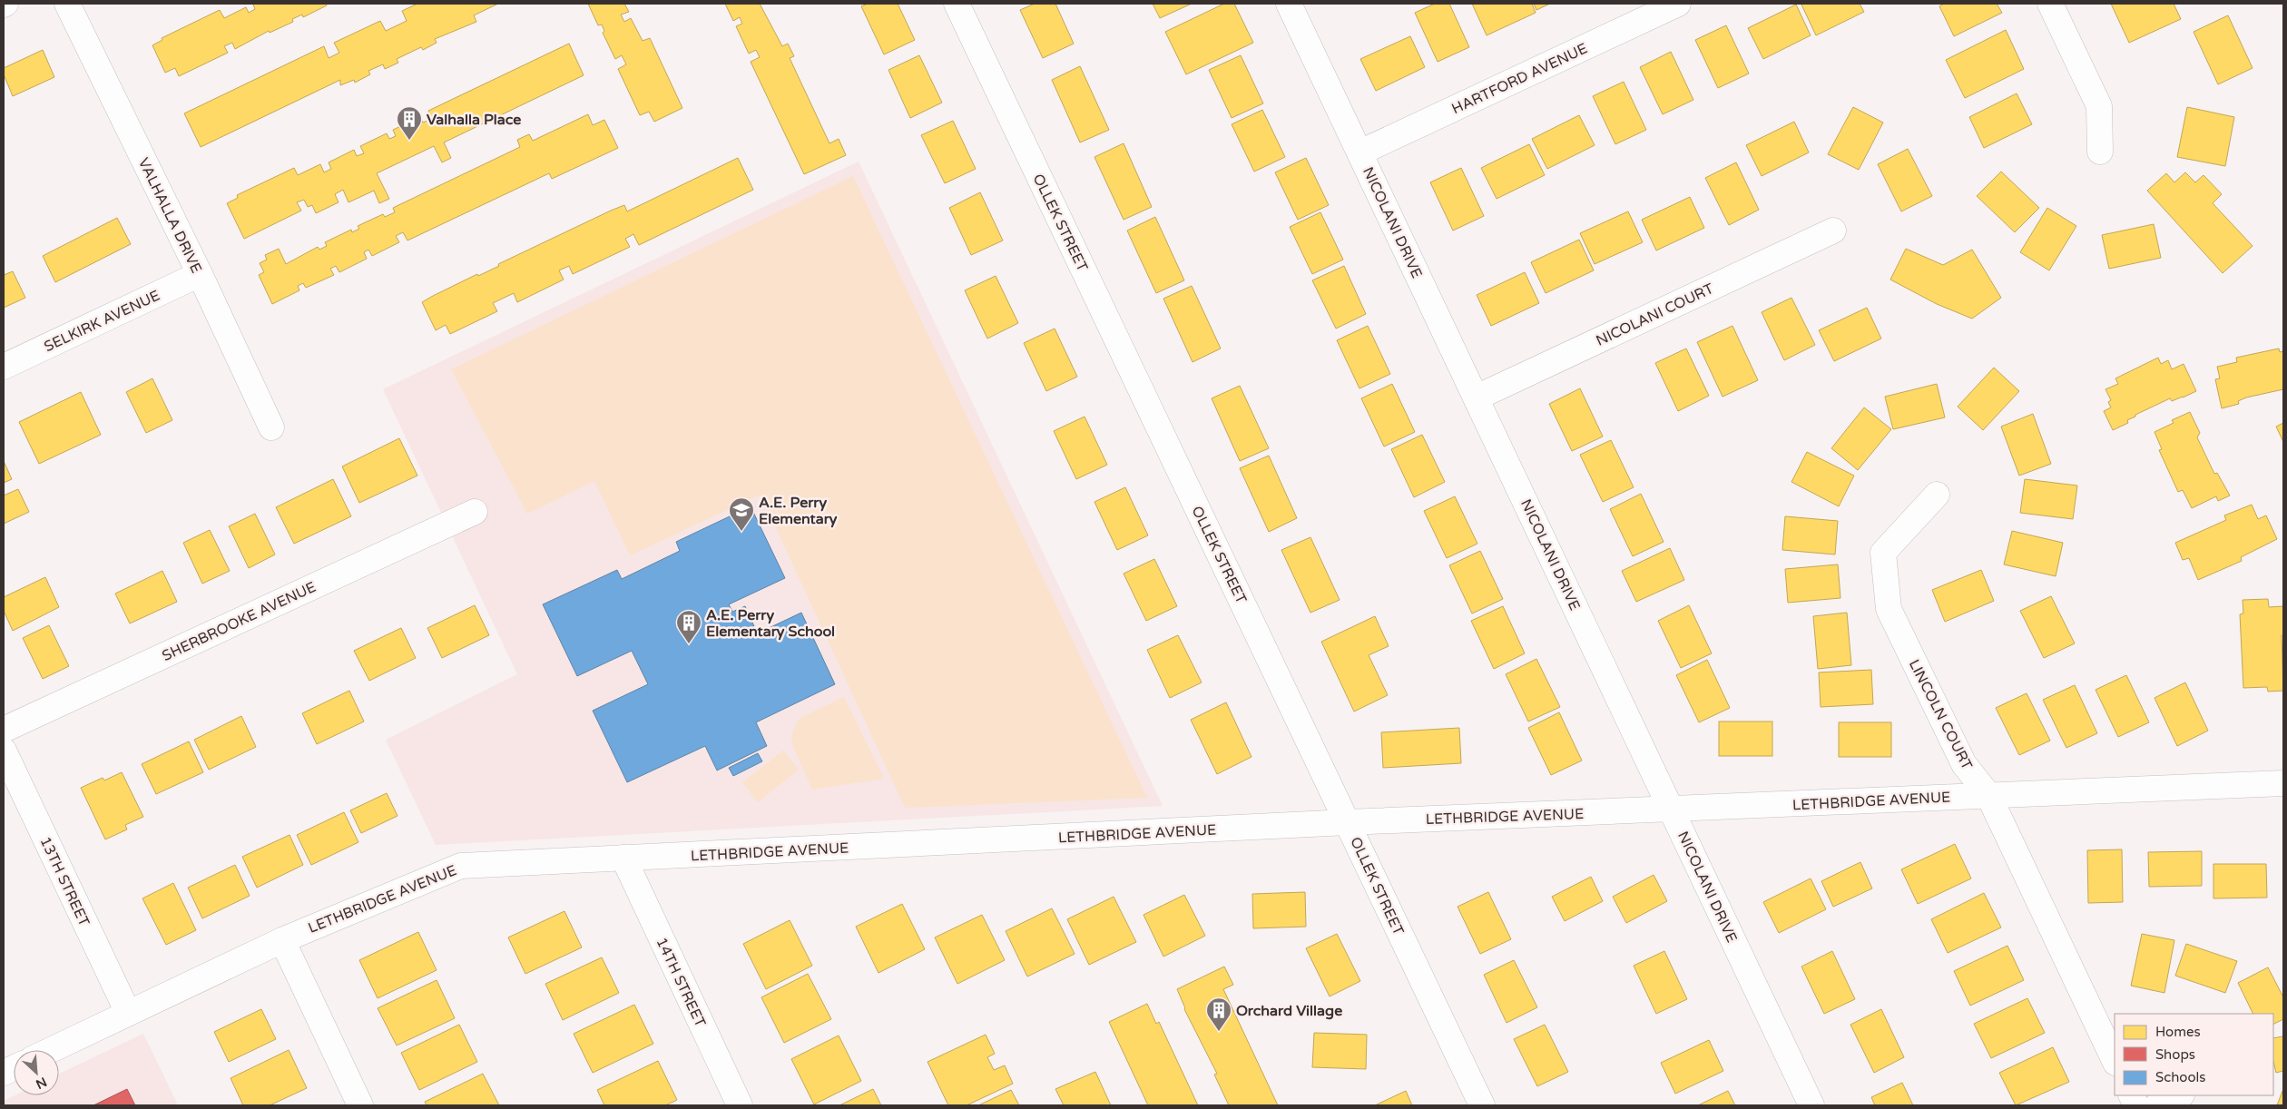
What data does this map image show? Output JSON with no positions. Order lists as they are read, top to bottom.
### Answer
{
  "streets": {
    "street": [
      "HARTFORD AVENUE",
      "VALHALLA DRIVE",
      "OLLEK STREET",
      "NICOLANI DRIVE",
      "NICOLANI COURT",
      "SELKIRK AVENUE",
      "SHERBROOKE AVENUE",
      "LINCOLN COURT",
      "LETHBRIDGE AVENUE",
      "13TH STREET",
      "14TH STREET"
    ]
  },
  "crossings": [
    ["HARTFORD AVENUE", "NICOLANI DRIVE"],
    ["VALHALLA DRIVE", "SELKIRK AVENUE"],
    ["OLLEK STREET", "LETHBRIDGE AVENUE"],
    ["NICOLANI DRIVE", "NICOLANI COURT"],
    ["NICOLANI DRIVE", "LETHBRIDGE AVENUE"],
    ["LINCOLN COURT", "LETHBRIDGE AVENUE"],
    ["LETHBRIDGE AVENUE", "13TH STREET"],
    ["LETHBRIDGE AVENUE", "14TH STREET"]
  ],
  "places": {
    "building": ["Valhalla Place", "A.E. Perry Elementary School", "Orchard Village"],
    "school or university": ["A.E. Perry Elementary"]
  },
  "legend": ["Homes", "Shops", "Schools"],
  "north": "bottom right"
}
